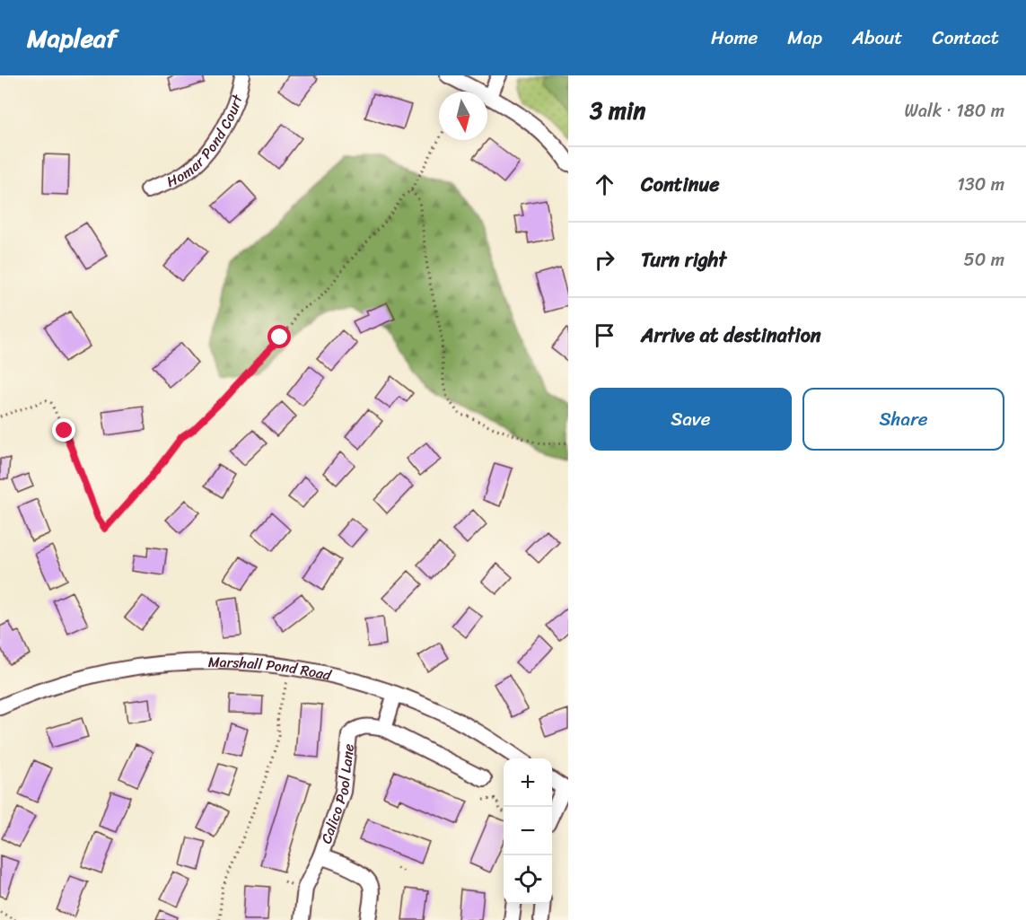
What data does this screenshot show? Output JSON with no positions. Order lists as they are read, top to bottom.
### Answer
{
  "streets": {
    "street": ["Homar Pond Court", "Marshall Pond Road", "Calico Pool Lane"]
  },
  "north": "bottom",
  "page": {
    "header": "Mapleaf",
    "nav": [
      "Home",
      "Map",
      "About",
      "Contact"
    ],
    "heading": ["3 min", "Walk · 180 m"],
    "list": [
      ["Continue", "130 m"],
      ["Turn right", "50 m"],
      "Arrive at destination"
    ],
    "buttons": ["Save", "Share"],
    "map_buttons": ["+", "−"]
  }
}
